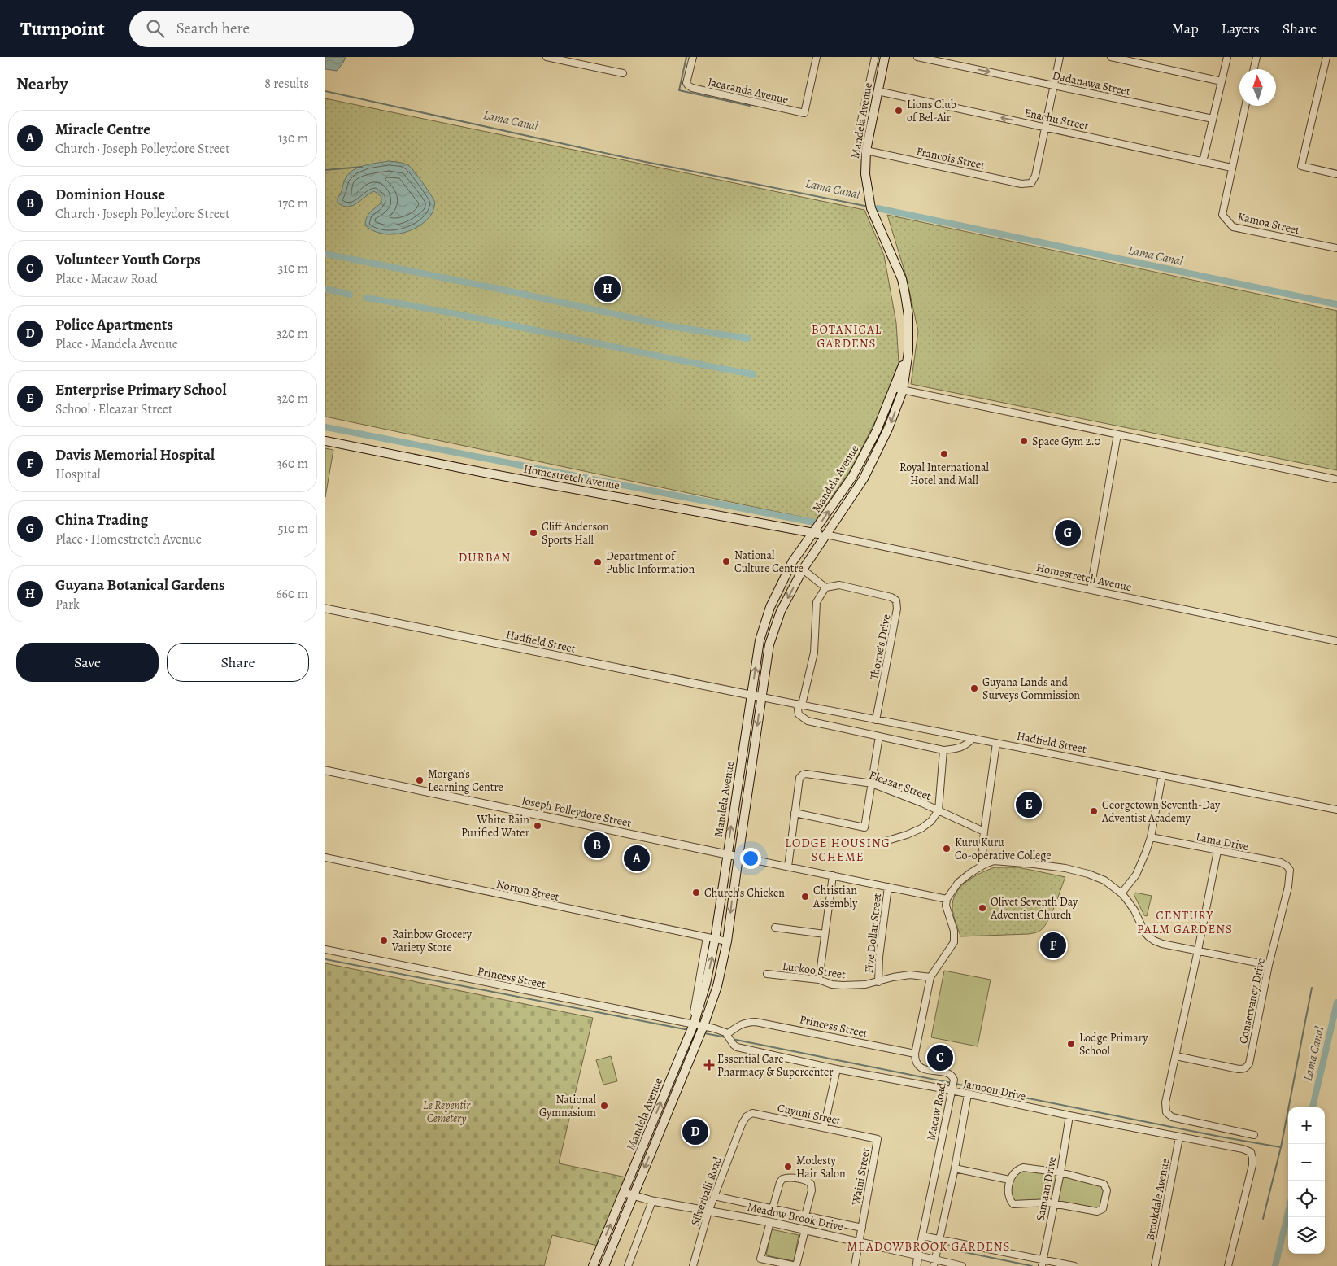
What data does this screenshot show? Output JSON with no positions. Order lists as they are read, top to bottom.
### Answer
{
  "streets": {
    "main road": ["Mandela Avenue", "Homestretch Avenue"],
    "street": [
      "Dadanawa Street",
      "Jacaranda Avenue",
      "Enachu Street",
      "Francois Street",
      "Kamoa Street",
      "Hadfield Street",
      "Thorne's Drive",
      "Eleazar Street",
      "Joseph Polleydore Street",
      "Lama Drive",
      "Norton Street",
      "Five Dollar Street",
      "Luckoo Street",
      "Princess Street",
      "Conservancy Drive",
      "Jamoon Drive",
      "Macaw Road",
      "Cuyuni Street",
      "Waini Street",
      "Samaan Drive",
      "Silverballi Road",
      "Brookdale Avenue",
      "Meadow Brook Drive"
    ]
  },
  "crossings": [
    ["Enachu Street", "Mandela Avenue"],
    ["Enachu Street", "Francois Street"],
    ["Enachu Street", "Kamoa Street"],
    ["Mandela Avenue", "Francois Street"],
    ["Mandela Avenue", "Homestretch Avenue"],
    ["Mandela Avenue", "Hadfield Street"],
    ["Mandela Avenue", "Joseph Polleydore Street"],
    ["Mandela Avenue", "Norton Street"],
    ["Mandela Avenue", "Princess Street"],
    ["Mandela Avenue", "Meadow Brook Drive"],
    ["Hadfield Street", "Thorne's Drive"],
    ["Lama Drive", "Conservancy Drive"],
    ["Five Dollar Street", "Luckoo Street"],
    ["Princess Street", "Jamoon Drive"],
    ["Princess Street", "Macaw Road"],
    ["Jamoon Drive", "Macaw Road"],
    ["Jamoon Drive", "Samaan Drive"],
    ["Jamoon Drive", "Brookdale Avenue"],
    ["Macaw Road", "Meadow Brook Drive"],
    ["Cuyuni Street", "Waini Street"],
    ["Cuyuni Street", "Silverballi Road"],
    ["Waini Street", "Meadow Brook Drive"],
    ["Silverballi Road", "Meadow Brook Drive"]
  ],
  "one_way": ["Dadanawa Street", "Enachu Street"],
  "districts": [
    "BOTANICAL GARDENS",
    "DURBAN",
    "LODGE HOUSING SCHEME",
    "CENTURY PALM GARDENS",
    "MEADOWBROOK GARDENS"
  ],
  "water": ["Lama Canal"],
  "parks": ["Le Repentir Cemetery"],
  "places": {
    "other": [
      "Lions Club of Bel-Air",
      "Space Gym 2.0",
      "Royal International Hotel and Mall",
      "Cliff Anderson Sports Hall",
      "National Culture Centre",
      "Department of Public Information",
      "Guyana Lands and Surveys Commission",
      "Morgan’s Learning Centre",
      "Georgetown Seventh-Day Adventist Academy",
      "White Rain Purified Water",
      "Kuru Kuru Co-operative College",
      "Church's Chicken",
      "Christian Assembly",
      "Olivet Seventh Day Adventist Church",
      "Rainbow Grocery Variety Store",
      "Lodge Primary School",
      "National Gymnasium",
      "Modesty Hair Salon"
    ],
    "health": ["Essential Care Pharmacy & Supercenter"]
  },
  "north": "top",
  "page": {
    "header": "Turnpoint",
    "search": "Search here",
    "nav": ["Map", "Layers", "Share"],
    "heading": ["Nearby", "8 results"],
    "list": [
      {
        "mark": "A",
        "name": "Miracle Centre",
        "note": "Church · Joseph Polleydore Street",
        "value": "130 m"
      },
      {
        "mark": "B",
        "name": "Dominion House",
        "note": "Church · Joseph Polleydore Street",
        "value": "170 m"
      },
      {
        "mark": "C",
        "name": "Volunteer Youth Corps",
        "note": "Place · Macaw Road",
        "value": "310 m"
      },
      {
        "mark": "D",
        "name": "Police Apartments",
        "note": "Place · Mandela Avenue",
        "value": "320 m"
      },
      {
        "mark": "E",
        "name": "Enterprise Primary School",
        "note": "School · Eleazar Street",
        "value": "320 m"
      },
      {
        "mark": "F",
        "name": "Davis Memorial Hospital",
        "note": "Hospital",
        "value": "360 m"
      },
      {
        "mark": "G",
        "name": "China Trading",
        "note": "Place · Homestretch Avenue",
        "value": "510 m"
      },
      {
        "mark": "H",
        "name": "Guyana Botanical Gardens",
        "note": "Park",
        "value": "660 m"
      }
    ],
    "pins": [
      "H",
      "G",
      "E",
      "B",
      "A",
      "F",
      "C",
      "D"
    ],
    "buttons": ["Save", "Share"],
    "map_buttons": ["+", "−"]
  }
}
